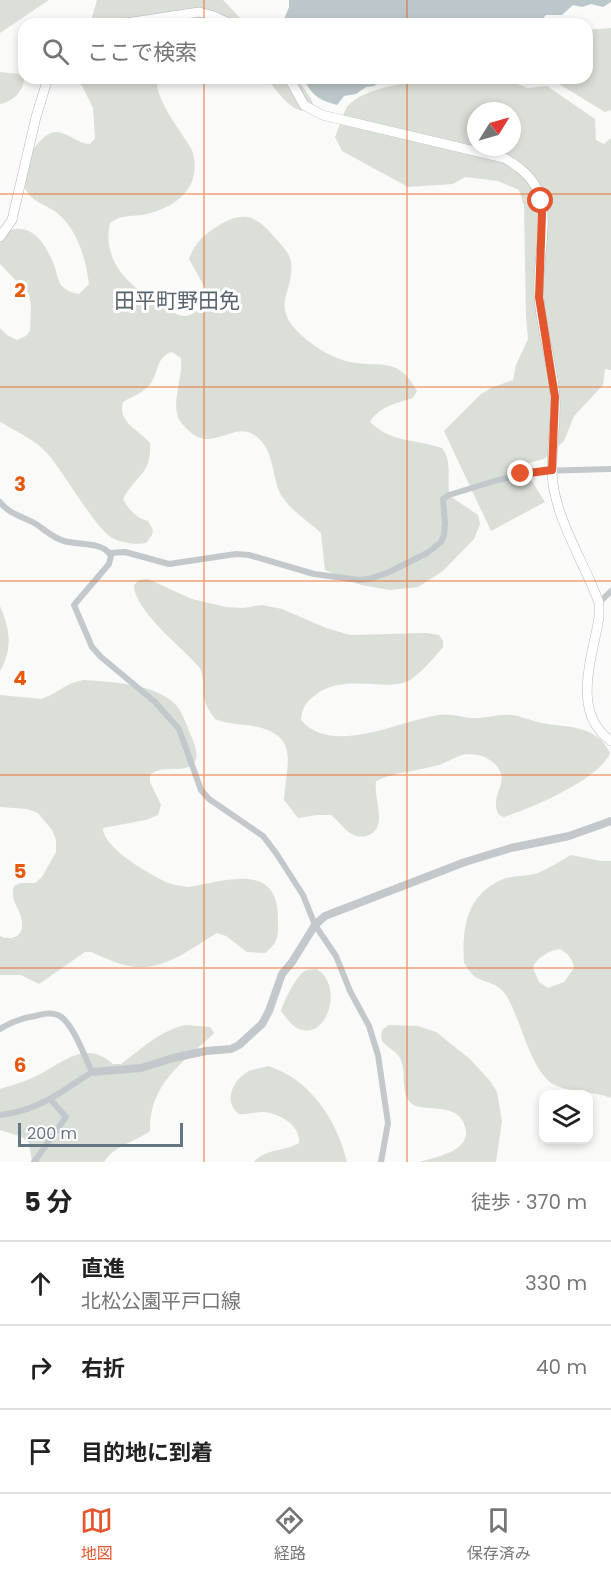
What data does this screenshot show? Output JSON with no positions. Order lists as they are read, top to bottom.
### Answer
{
  "districts": ["田平町野田免"],
  "scale_bar": "200 m",
  "north": "top right",
  "page": {
    "search": "ここで検索",
    "scale": "200 m",
    "heading": ["5 分", "徒歩 · 370 m"],
    "list": [
      ["直進", "北松公園平戸口線", "330 m"],
      ["右折", "40 m"],
      "目的地に到着"
    ],
    "nav": ["地図", "経路", "保存済み"]
  },
  "grid": {
    "rows": [
      "2",
      "3",
      "4",
      "5",
      "6"
    ]
  }
}
